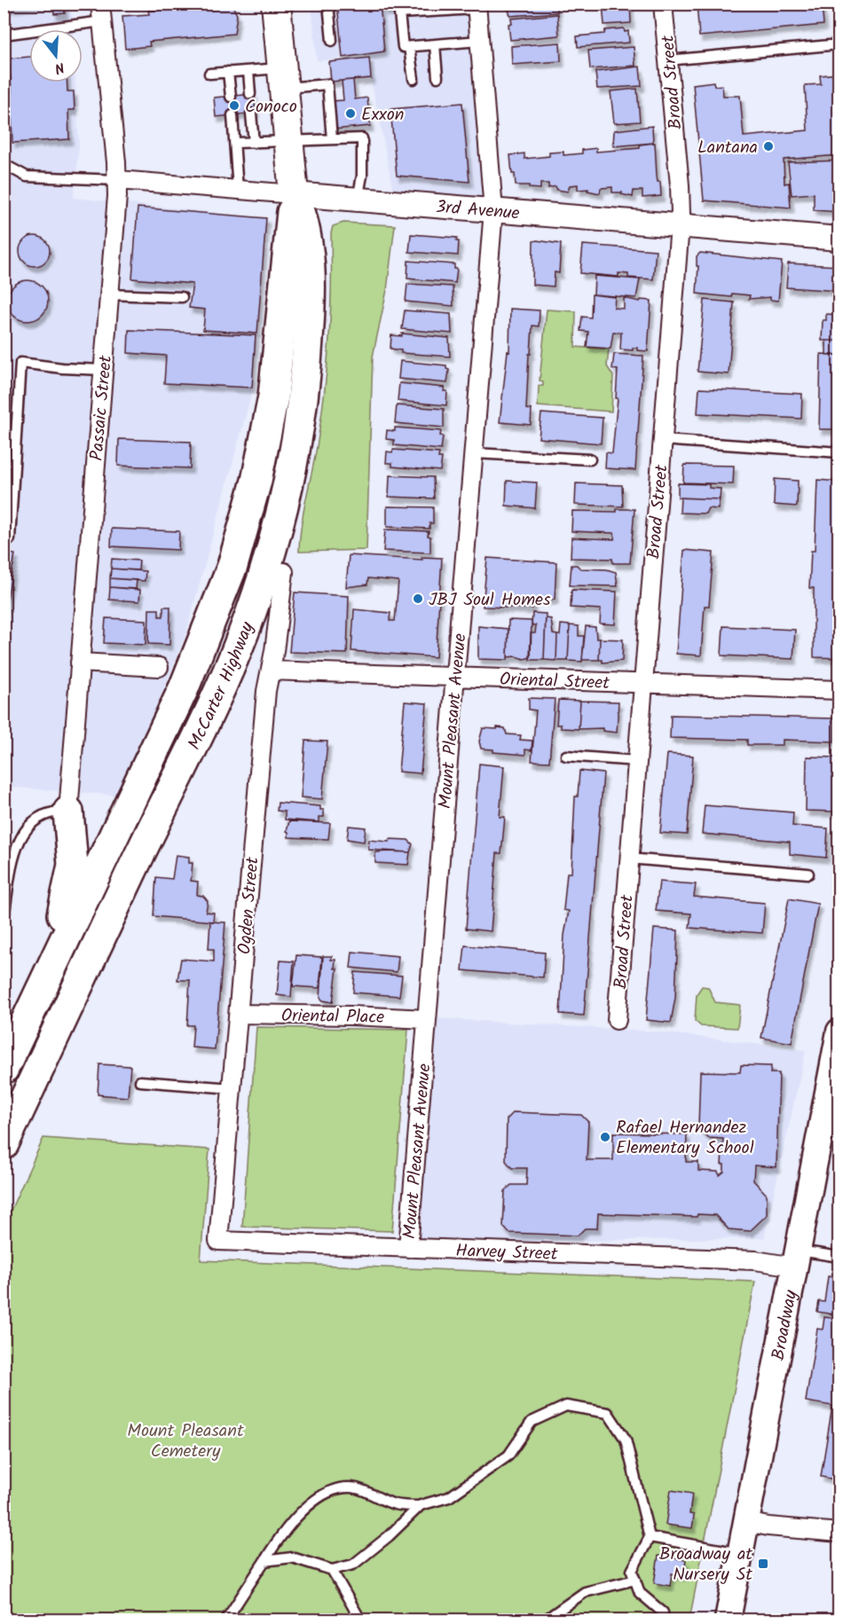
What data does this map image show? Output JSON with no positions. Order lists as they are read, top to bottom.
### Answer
{
  "streets": {
    "highway": ["McCarter Highway"],
    "main road": ["Broadway"],
    "street": [
      "Broad Street",
      "3rd Avenue",
      "Passaic Street",
      "Oriental Street",
      "Mount Pleasant Avenue",
      "Ogden Street",
      "Oriental Place",
      "Harvey Street"
    ]
  },
  "crossings": [
    ["Broad Street", "3rd Avenue"],
    ["Broad Street", "Oriental Street"],
    ["3rd Avenue", "Passaic Street"],
    ["3rd Avenue", "McCarter Highway"],
    ["3rd Avenue", "Mount Pleasant Avenue"],
    ["Oriental Street", "Mount Pleasant Avenue"],
    ["Oriental Street", "Ogden Street"],
    ["Mount Pleasant Avenue", "Oriental Place"],
    ["Mount Pleasant Avenue", "Harvey Street"],
    ["Ogden Street", "Oriental Place"],
    ["Ogden Street", "Harvey Street"],
    ["Harvey Street", "Broadway"]
  ],
  "parks": ["Mount Pleasant Cemetery"],
  "places": {
    "other": [
      "Conoco",
      "Exxon",
      "Lantana",
      "JBJ Soul Homes",
      "Rafael Hernandez Elementary School"
    ],
    "transit": ["Broadway at Nursery St"]
  },
  "north": "bottom"
}
